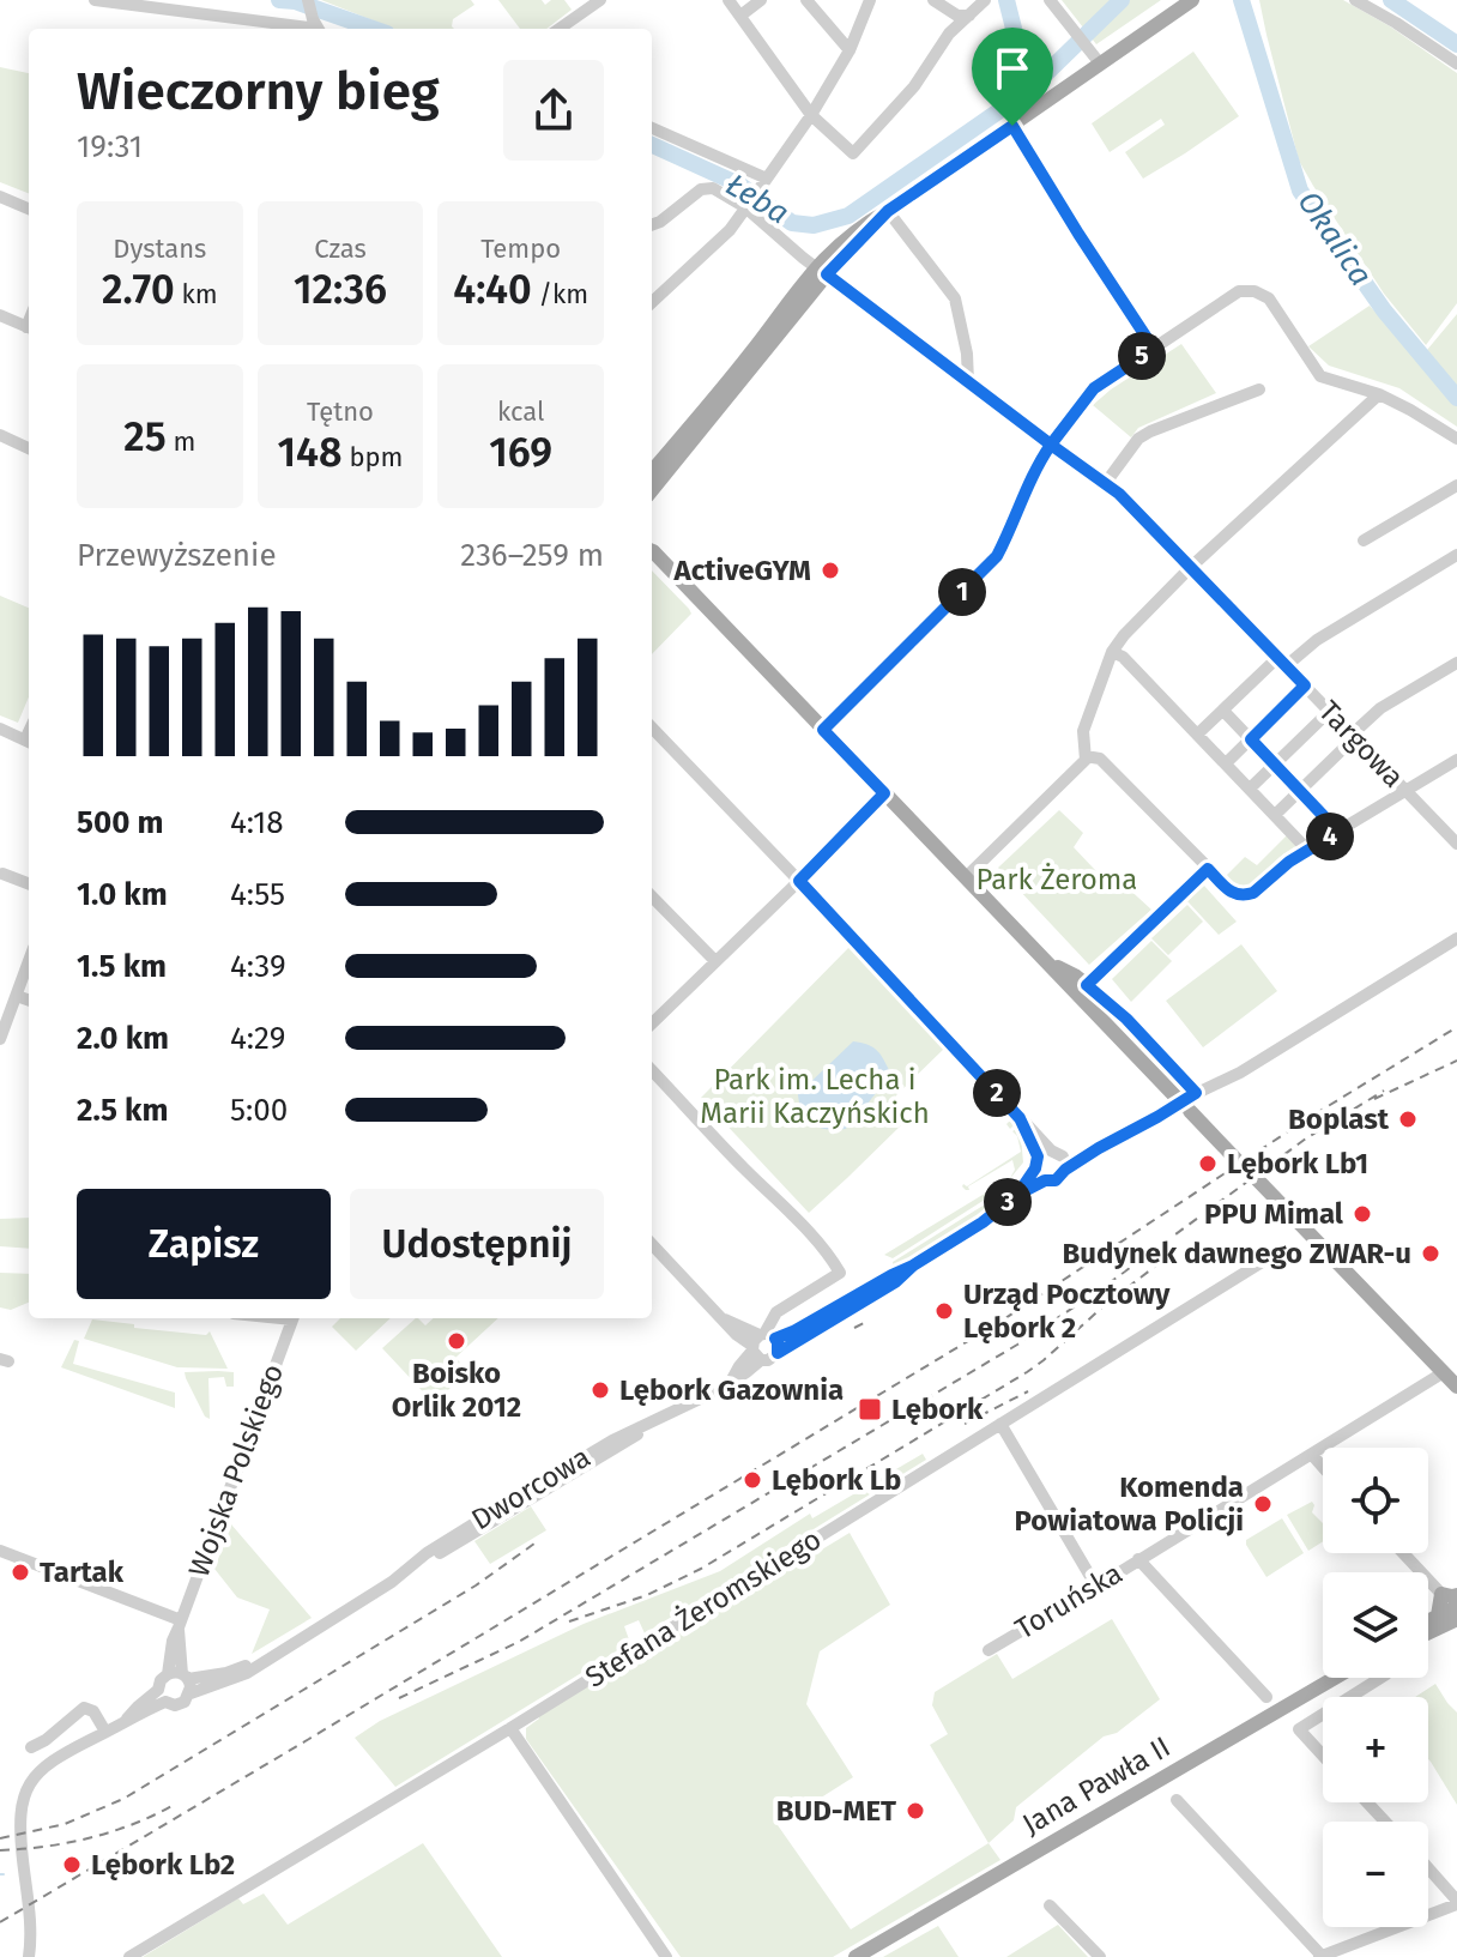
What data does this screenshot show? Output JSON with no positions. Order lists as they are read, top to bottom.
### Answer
{
  "streets": {
    "main road": ["Jana Pawła II"],
    "street": [
      "Targowa",
      "Wojska Polskiego",
      "Dworcowa",
      "Toruńska",
      "Stefana Żeromskiego"
    ]
  },
  "crossings": [
    ["Wojska Polskiego", "Dworcowa"]
  ],
  "water": ["Łeba", "Okalica"],
  "parks": ["Park Żeroma", "Park im. Lecha i Marii Kaczyńskich"],
  "places": {
    "other": [
      "ActiveGYM",
      "Boplast",
      "Lębork Lb1",
      "PPU Mimal",
      "Budynek dawnego ZWAR-u",
      "Urząd Pocztowy Lębork 2",
      "Boisko Orlik 2012",
      "Lębork Gazownia",
      "Lębork Lb",
      "Komenda Powiatowa Policji",
      "Tartak",
      "BUD-MET",
      "Lębork Lb2"
    ],
    "transit": ["Lębork"]
  },
  "page": {
    "heading": ["Wieczorny bieg", "19:31"],
    "stats": [
      ["Dystans", "2.70 km"],
      ["Czas", "12:36"],
      ["Tempo", "4:40 /km"],
      ["25 m"],
      ["Tętno", "148 bpm"],
      ["kcal", "169"]
    ],
    "pins": [
      "5",
      "1",
      "4",
      "2",
      "3"
    ],
    "chart": ["Przewyższenie", "236–259 m"],
    "list": [
      {
        "name": "500 m",
        "note": "4:18"
      },
      {
        "name": "1.0 km",
        "note": "4:55"
      },
      {
        "name": "1.5 km",
        "note": "4:39"
      },
      {
        "name": "2.0 km",
        "note": "4:29"
      },
      {
        "name": "2.5 km",
        "note": "5:00"
      }
    ],
    "buttons": ["Zapisz", "Udostępnij"],
    "map_buttons": ["+", "−"]
  }
}
